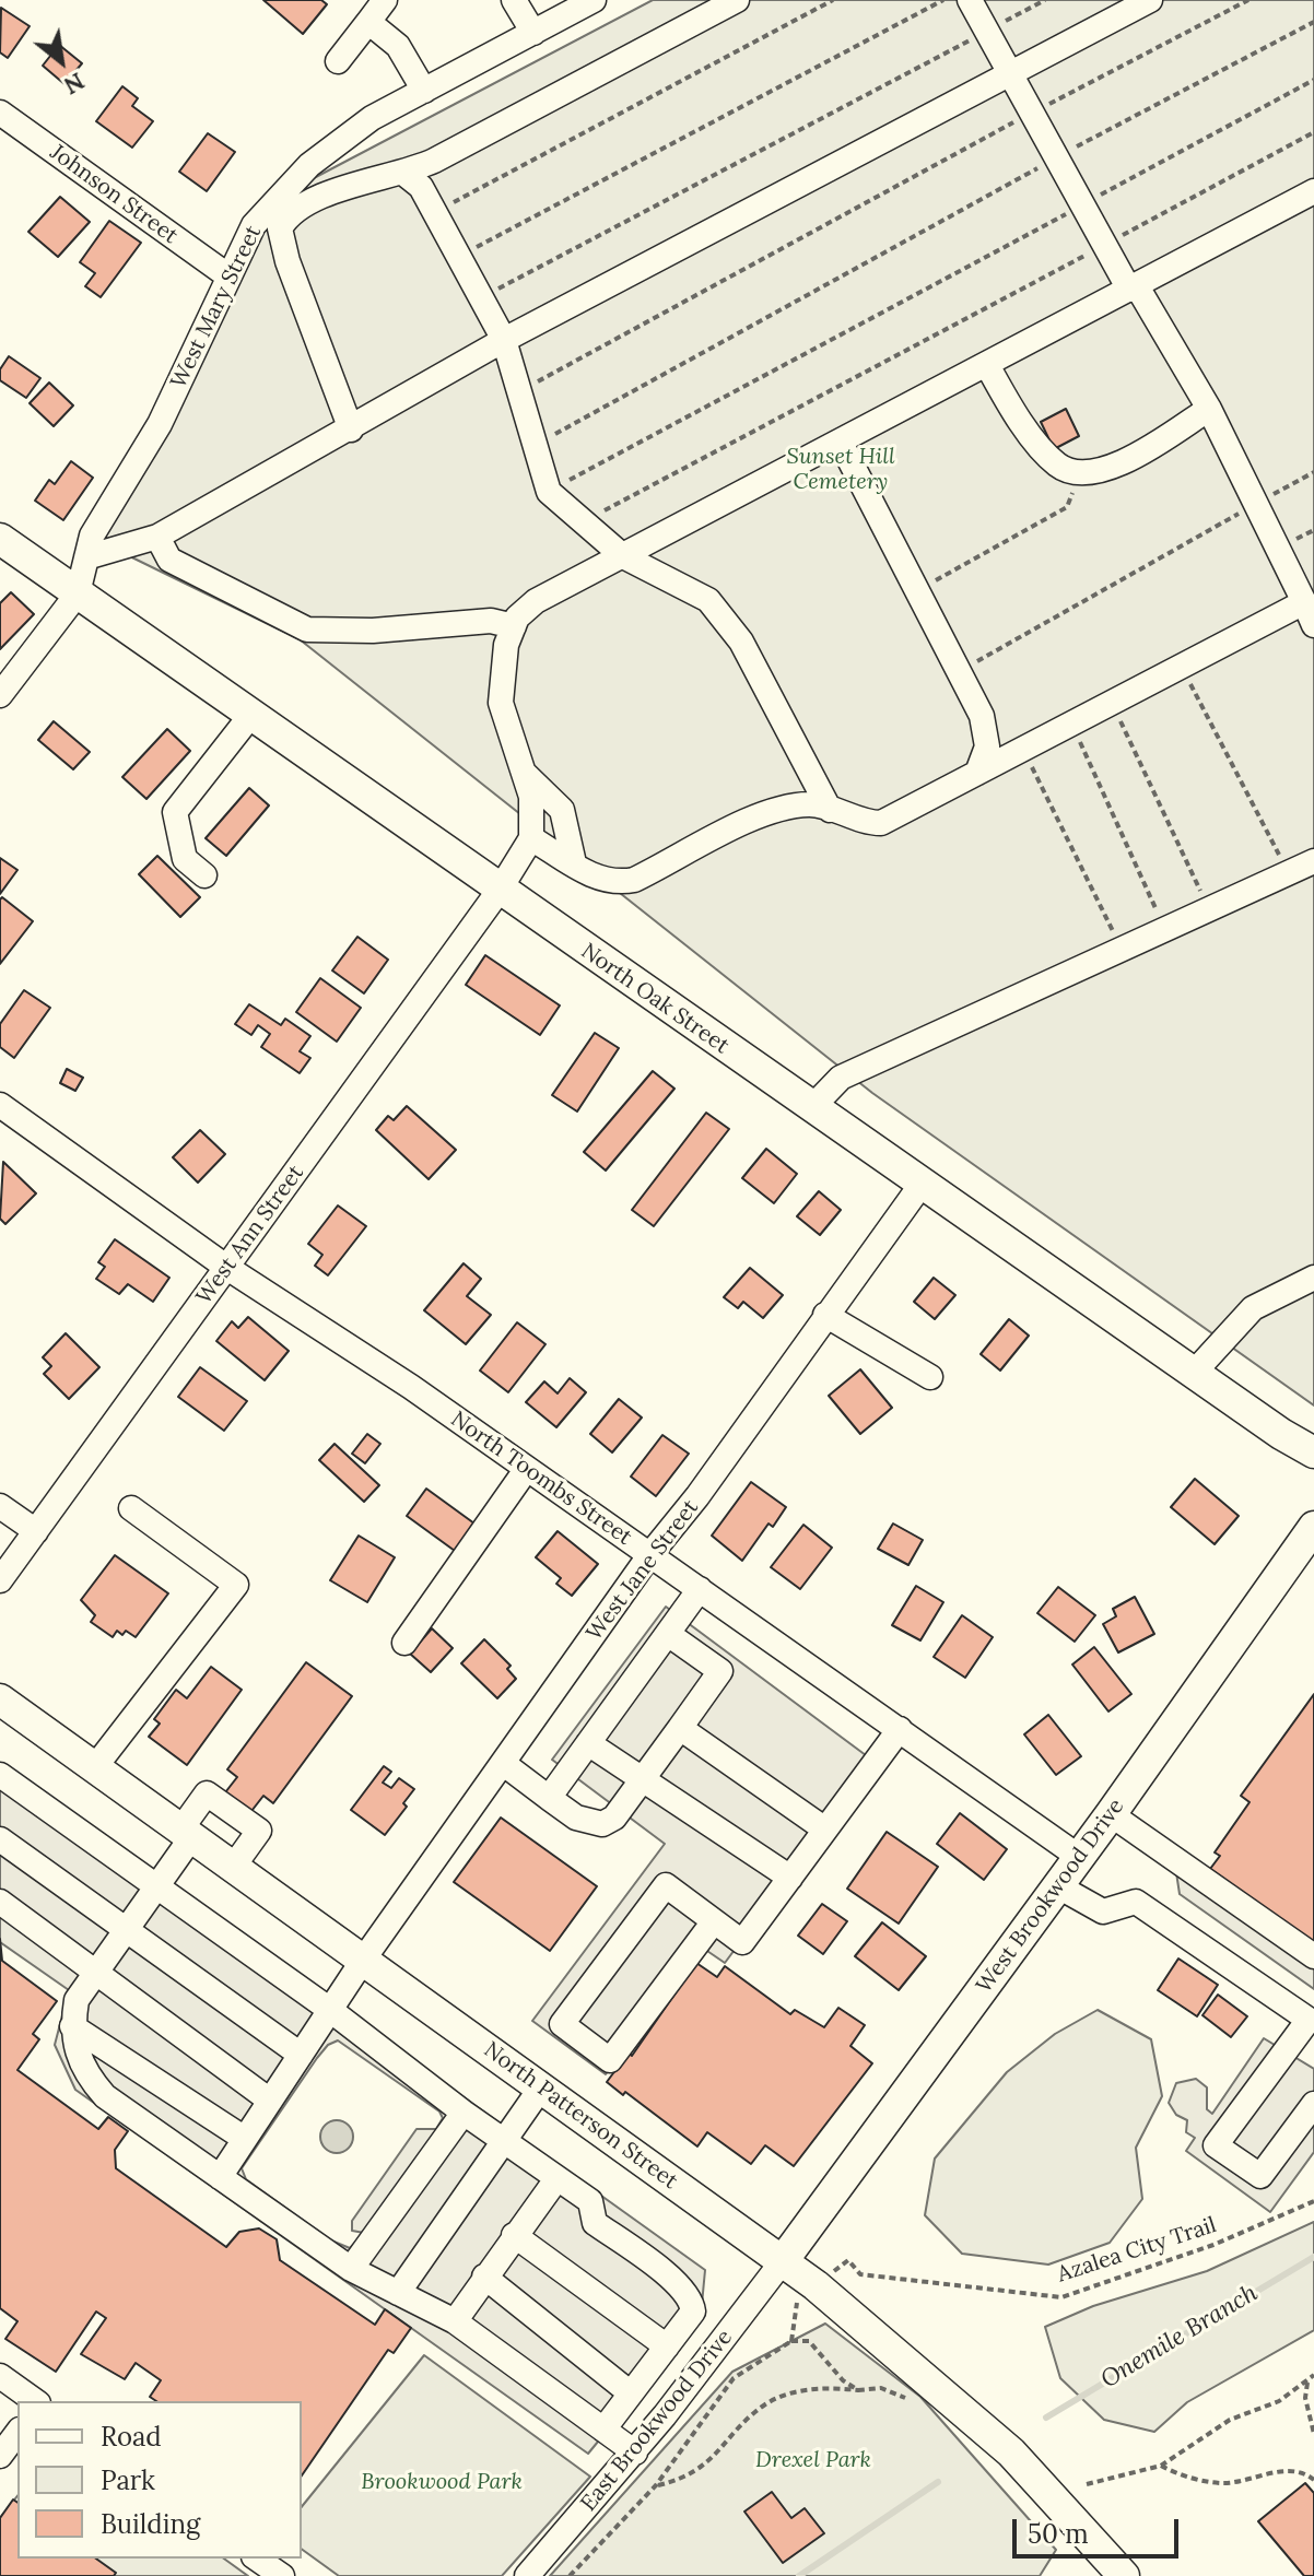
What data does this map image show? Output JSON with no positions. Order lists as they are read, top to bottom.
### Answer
{
  "streets": {
    "main road": ["North Oak Street", "West Brookwood Drive", "North Patterson Street"],
    "street": [
      "Johnson Street",
      "West Mary Street",
      "West Ann Street",
      "North Toombs Street",
      "West Jane Street",
      "East Brookwood Drive"
    ],
    "path": ["Azalea City Trail"]
  },
  "crossings": [
    ["Johnson Street", "West Mary Street"],
    ["West Mary Street", "North Oak Street"],
    ["North Oak Street", "West Ann Street"],
    ["North Oak Street", "West Jane Street"],
    ["West Ann Street", "North Toombs Street"],
    ["North Toombs Street", "West Jane Street"],
    ["North Toombs Street", "West Brookwood Drive"],
    ["West Jane Street", "North Patterson Street"],
    ["West Brookwood Drive", "North Patterson Street"],
    ["West Brookwood Drive", "East Brookwood Drive"],
    ["North Patterson Street", "East Brookwood Drive"]
  ],
  "water": ["Onemile Branch"],
  "parks": ["Sunset Hill Cemetery", "Drexel Park", "Brookwood Park"],
  "legend": ["Road", "Park", "Building"],
  "scale_bar": "50 m",
  "north": "bottom right"
}
